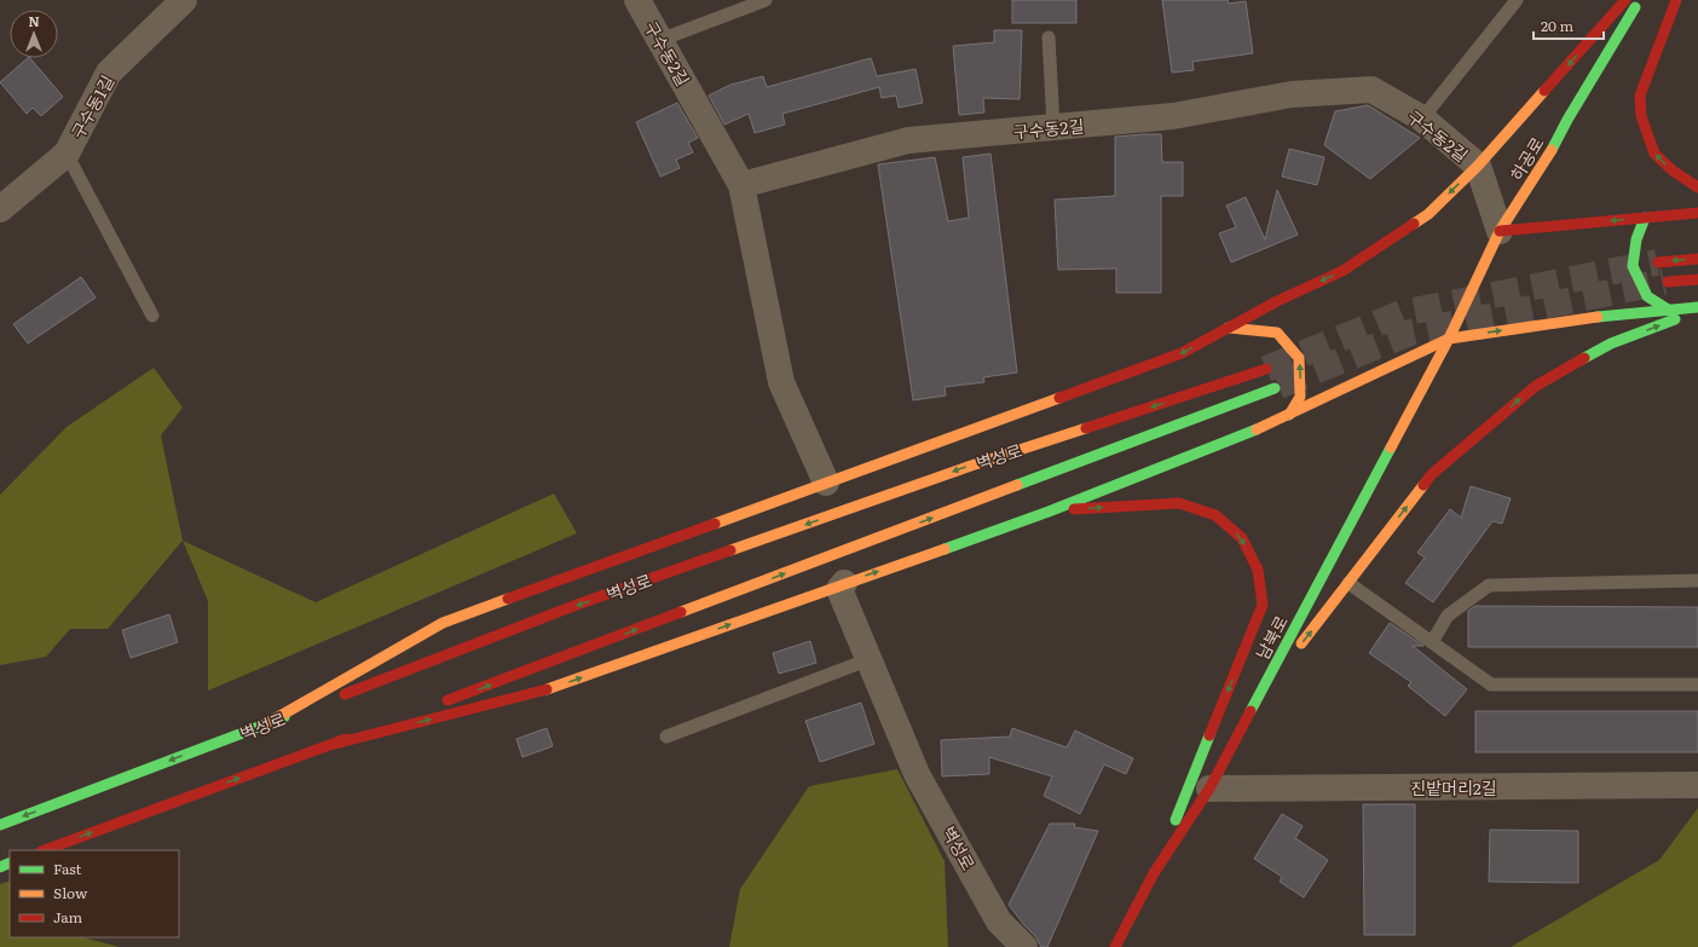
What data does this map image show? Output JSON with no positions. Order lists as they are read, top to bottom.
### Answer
{
  "streets": {
    "main road": ["하공로", "벽성로", "남북로"],
    "street": ["구수동2길", "구수동1길", "진밭머리2길"]
  },
  "crossings": [
    ["구수동2길", "하공로"],
    ["하공로", "남북로"],
    ["남북로", "진밭머리2길"]
  ],
  "legend": ["Fast", "Slow", "Jam"],
  "scale_bar": "20 m",
  "north": "top"
}
